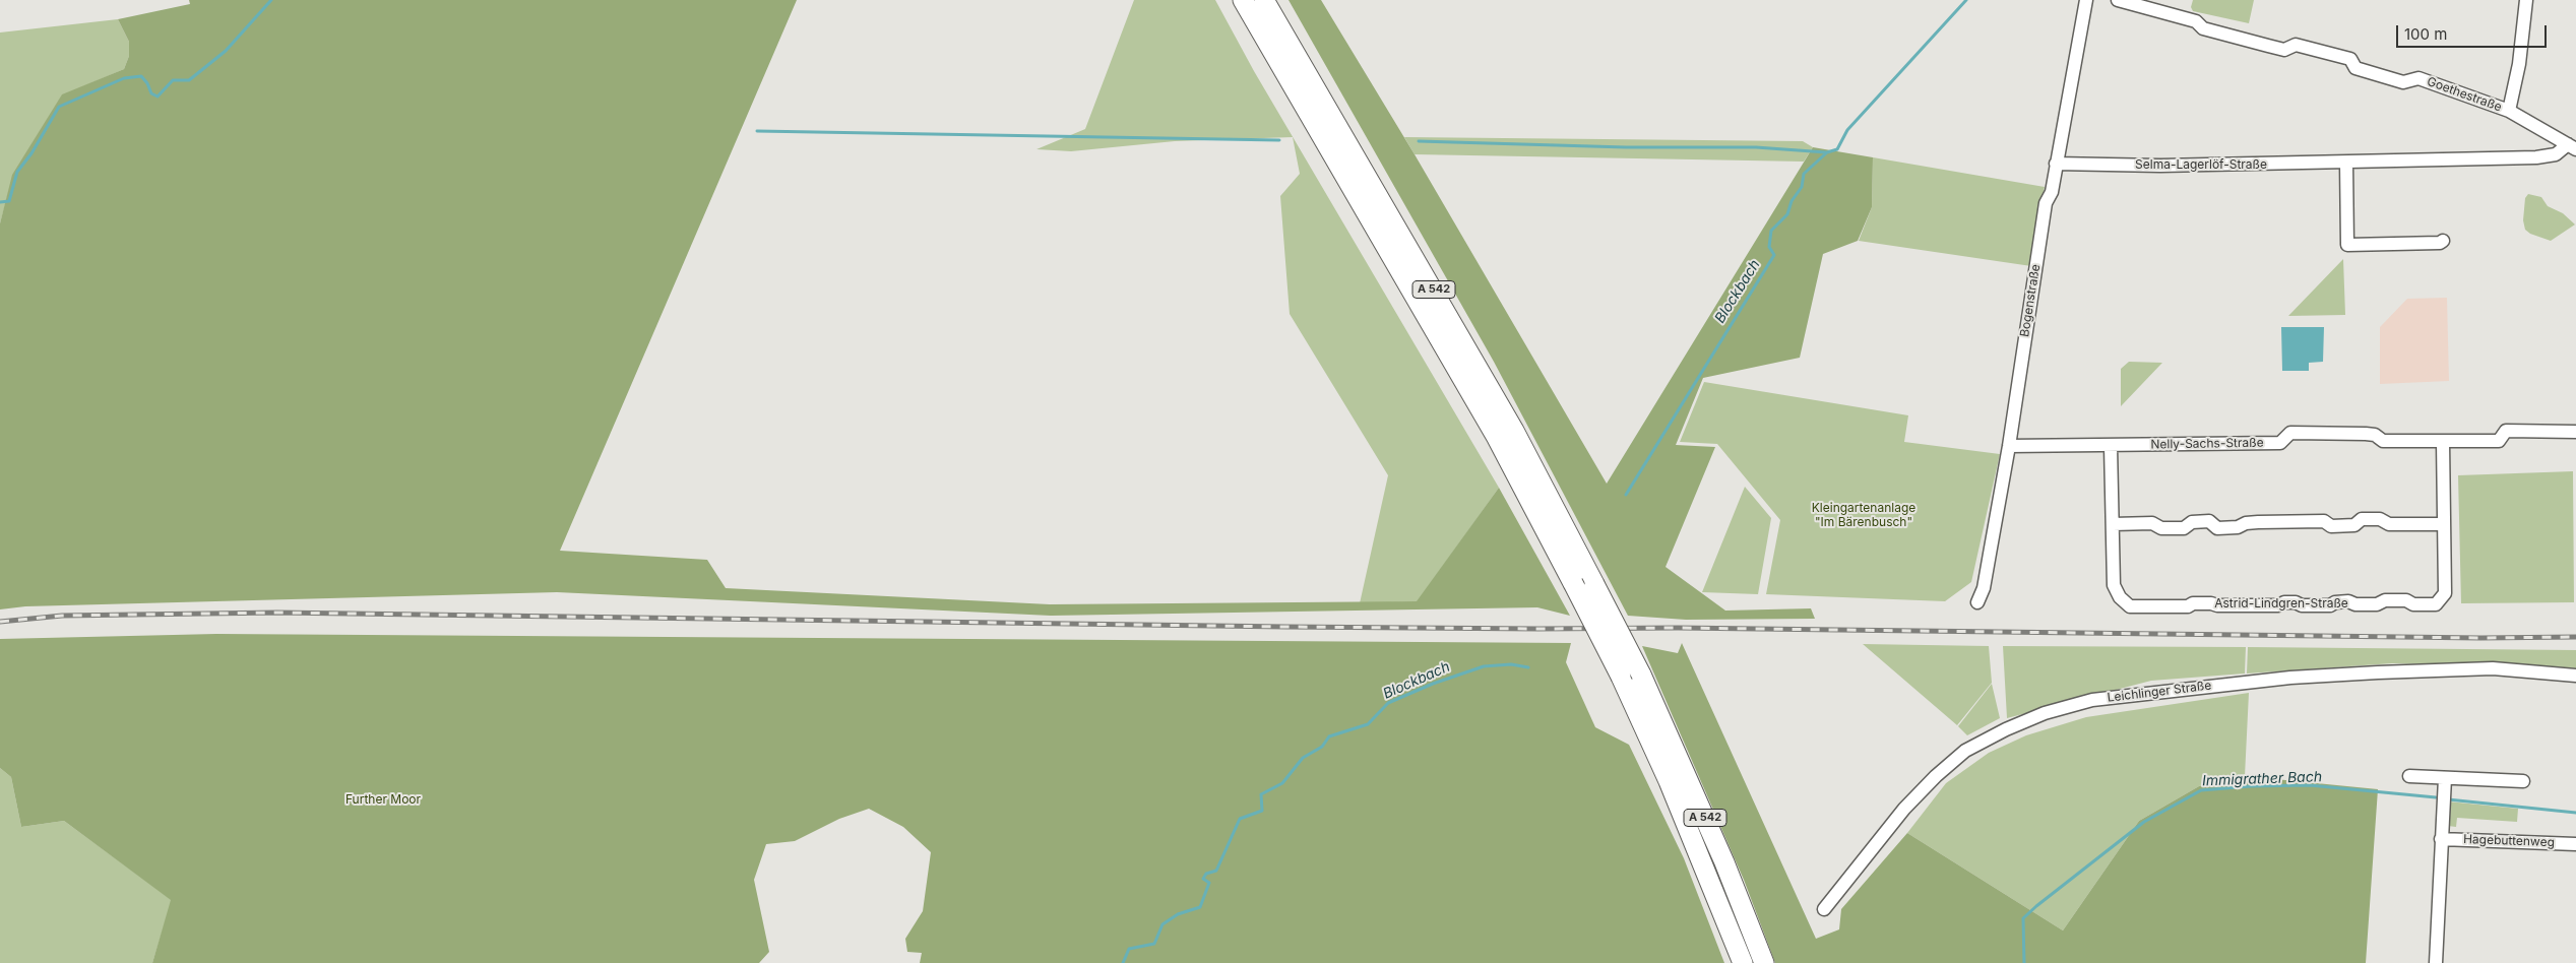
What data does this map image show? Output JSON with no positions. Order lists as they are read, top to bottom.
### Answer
{
  "streets": {
    "highway": ["A 542"],
    "street": [
      "Goethestraße",
      "Selma-Lagerlöf-Straße",
      "Bogenstraße",
      "Nelly-Sachs-Straße",
      "Astrid-Lindgren-Straße",
      "Leichlinger Straße",
      "Hagebuttenweg"
    ]
  },
  "crossings": [
    ["Goethestraße", "Selma-Lagerlöf-Straße"],
    ["Selma-Lagerlöf-Straße", "Bogenstraße"],
    ["Bogenstraße", "Nelly-Sachs-Straße"],
    ["Nelly-Sachs-Straße", "Astrid-Lindgren-Straße"]
  ],
  "water": ["Blockbach", "Immigrather Bach"],
  "parks": ["Kleingartenanlage \"Im Bärenbusch\"", "Further Moor"],
  "scale_bar": "100 m"
}
